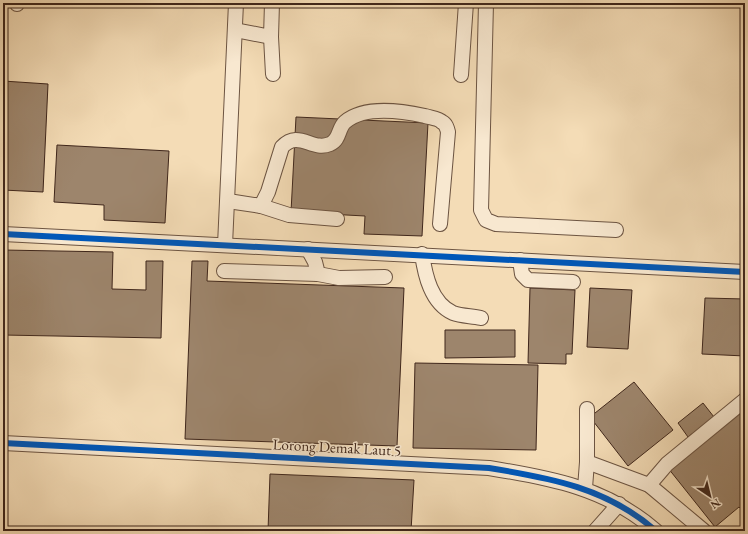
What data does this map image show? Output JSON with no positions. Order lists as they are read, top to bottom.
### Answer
{
  "streets": {
    "street": ["Lorong Demak Laut 5"]
  },
  "north": "bottom right"
}
